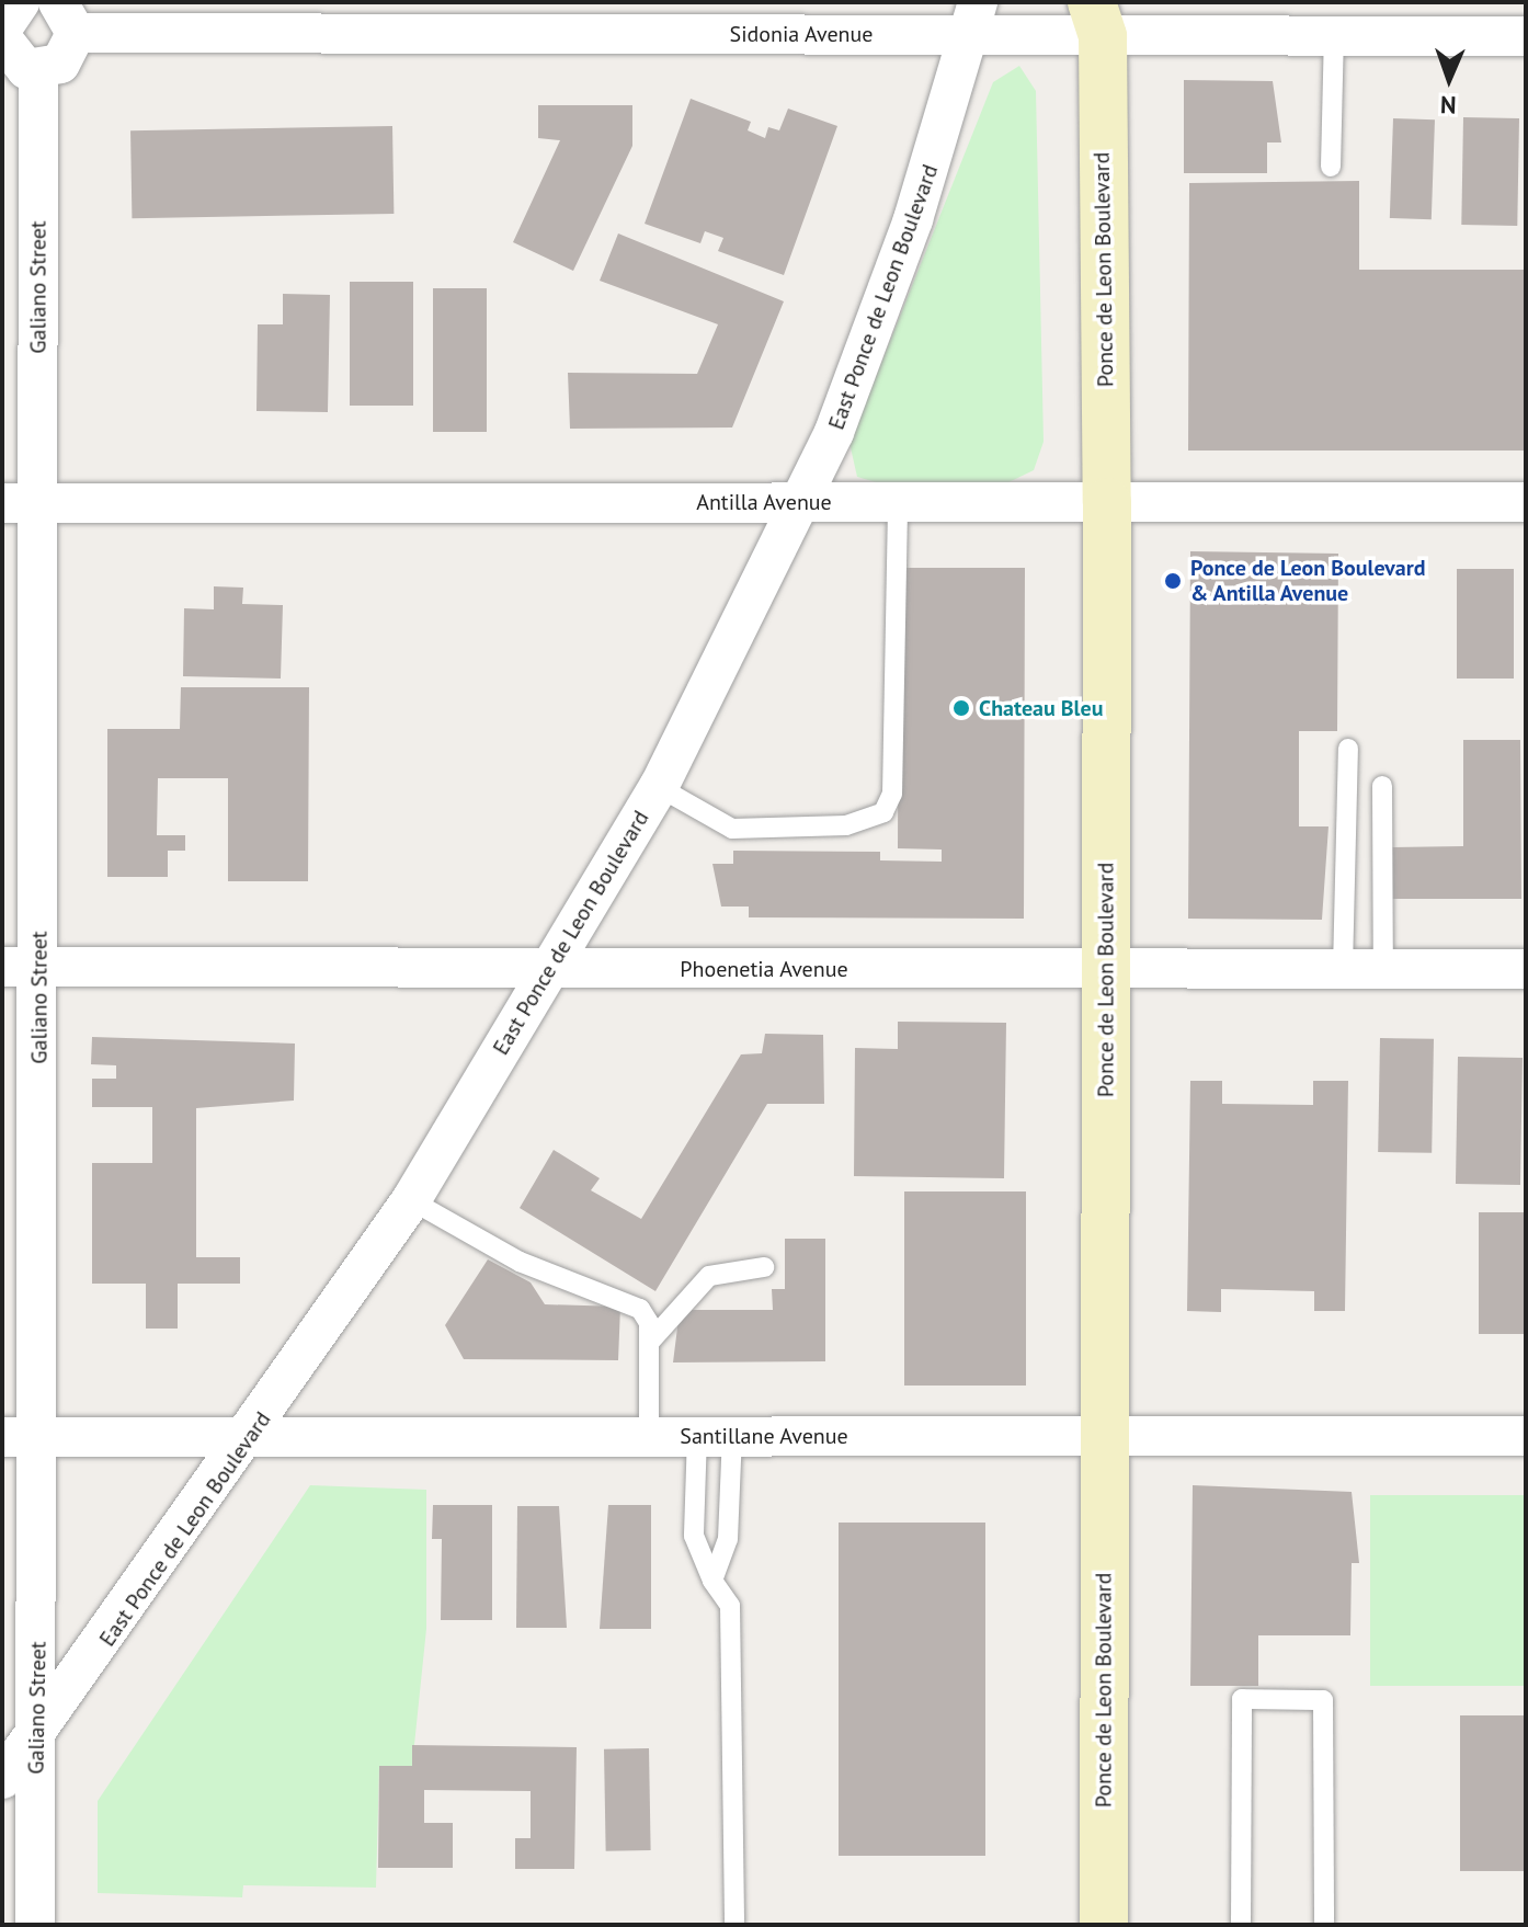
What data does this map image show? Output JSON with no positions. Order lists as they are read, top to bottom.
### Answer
{
  "streets": {
    "street": [
      "Sidonia Avenue",
      "Ponce de Leon Boulevard",
      "Galiano Street",
      "East Ponce de Leon Boulevard",
      "Antilla Avenue",
      "Phoenetia Avenue",
      "Santillane Avenue"
    ]
  },
  "crossings": [
    ["Sidonia Avenue", "Ponce de Leon Boulevard"],
    ["Sidonia Avenue", "East Ponce de Leon Boulevard"],
    ["Ponce de Leon Boulevard", "Antilla Avenue"],
    ["Ponce de Leon Boulevard", "Phoenetia Avenue"],
    ["Ponce de Leon Boulevard", "Santillane Avenue"],
    ["Galiano Street", "East Ponce de Leon Boulevard"],
    ["Galiano Street", "Antilla Avenue"],
    ["Galiano Street", "Phoenetia Avenue"],
    ["Galiano Street", "Santillane Avenue"],
    ["East Ponce de Leon Boulevard", "Antilla Avenue"],
    ["East Ponce de Leon Boulevard", "Phoenetia Avenue"],
    ["East Ponce de Leon Boulevard", "Santillane Avenue"]
  ],
  "places": ["Ponce de Leon Boulevard & Antilla Avenue", "Chateau Bleu"],
  "north": "bottom"
}
